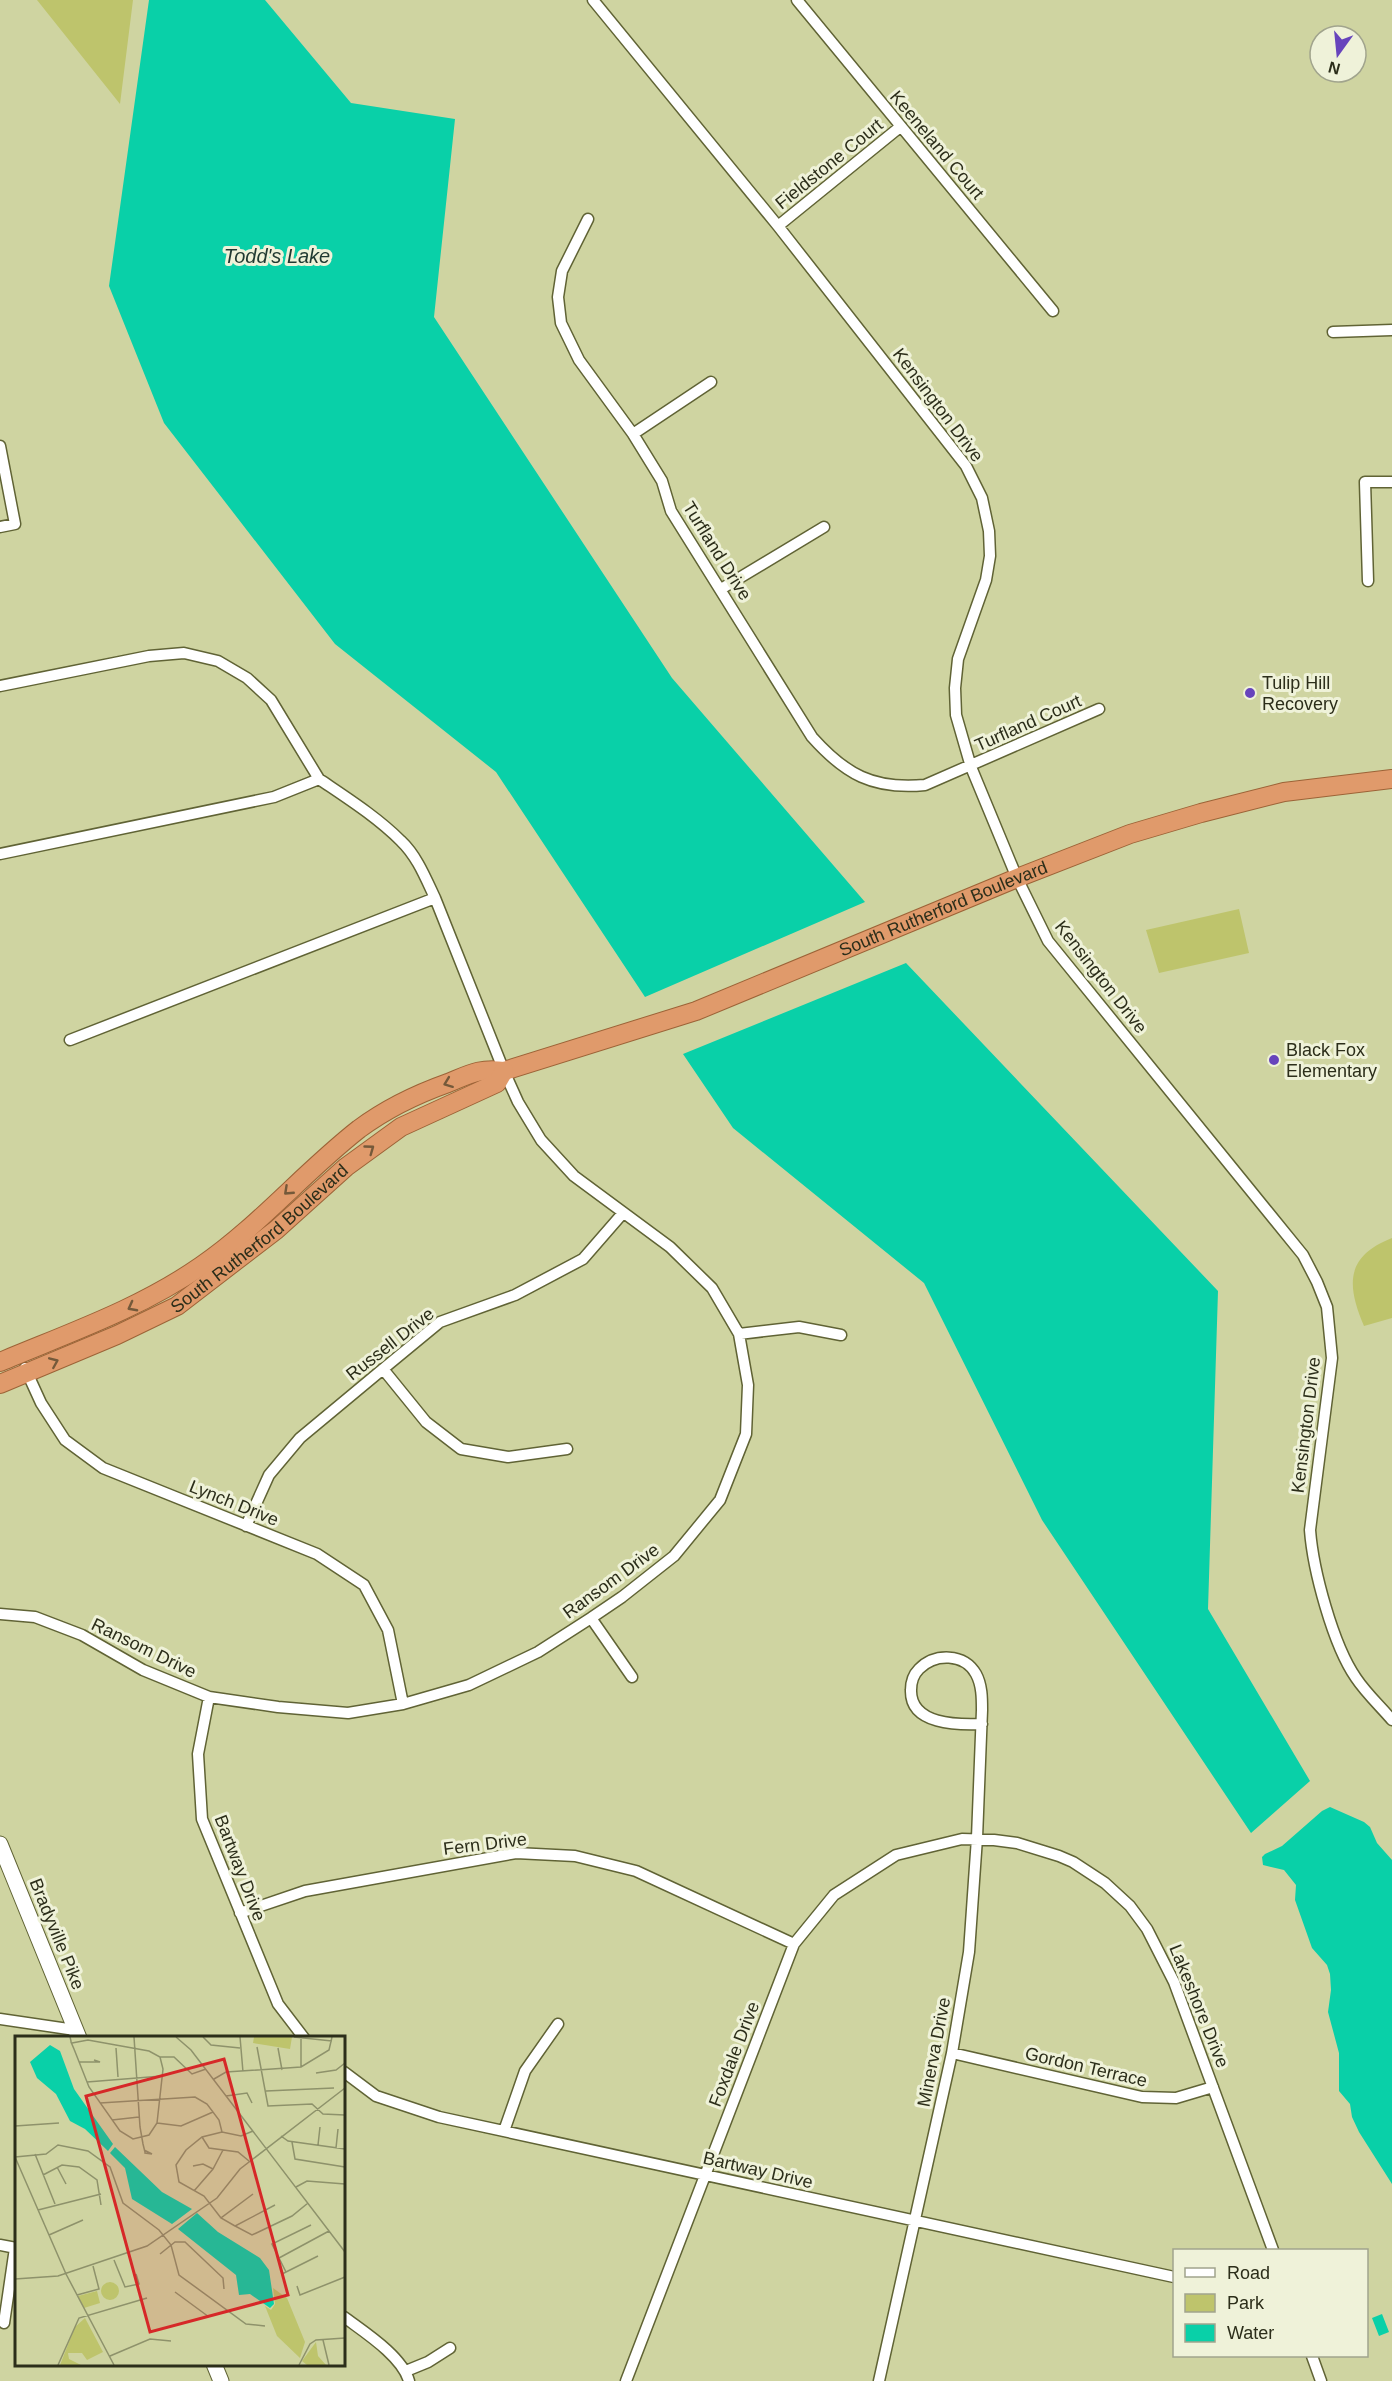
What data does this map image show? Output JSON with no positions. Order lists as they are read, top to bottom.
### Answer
{
  "streets": {
    "highway": ["South Rutherford Boulevard"],
    "main road": ["Bradyville Pike"],
    "street": [
      "Keeneland Court",
      "Fieldstone Court",
      "Kensington Drive",
      "Turfland Drive",
      "Turfland Court",
      "Russell Drive",
      "Lynch Drive",
      "Ransom Drive",
      "Fern Drive",
      "Bartway Drive",
      "Lakeshore Drive",
      "Minerva Drive",
      "Foxdale Drive",
      "Gordon Terrace"
    ]
  },
  "crossings": [
    ["Keeneland Court", "Fieldstone Court"],
    ["Fieldstone Court", "Kensington Drive"],
    ["Kensington Drive", "Turfland Drive"],
    ["Kensington Drive", "Turfland Court"],
    ["Kensington Drive", "South Rutherford Boulevard"],
    ["Turfland Drive", "Turfland Court"],
    ["South Rutherford Boulevard", "Lynch Drive"],
    ["South Rutherford Boulevard", "Ransom Drive"],
    ["Russell Drive", "Lynch Drive"],
    ["Russell Drive", "Ransom Drive"],
    ["Lynch Drive", "Ransom Drive"],
    ["Ransom Drive", "Bartway Drive"],
    ["Fern Drive", "Bartway Drive"],
    ["Fern Drive", "Foxdale Drive"],
    ["Bartway Drive", "Minerva Drive"],
    ["Bartway Drive", "Foxdale Drive"],
    ["Lakeshore Drive", "Minerva Drive"],
    ["Lakeshore Drive", "Foxdale Drive"],
    ["Lakeshore Drive", "Gordon Terrace"],
    ["Minerva Drive", "Foxdale Drive"],
    ["Minerva Drive", "Gordon Terrace"]
  ],
  "water": ["Todd's Lake"],
  "places": ["Tulip Hill Recovery", "Black Fox Elementary"],
  "legend": ["Road", "Park", "Water"],
  "north": "bottom"
}
